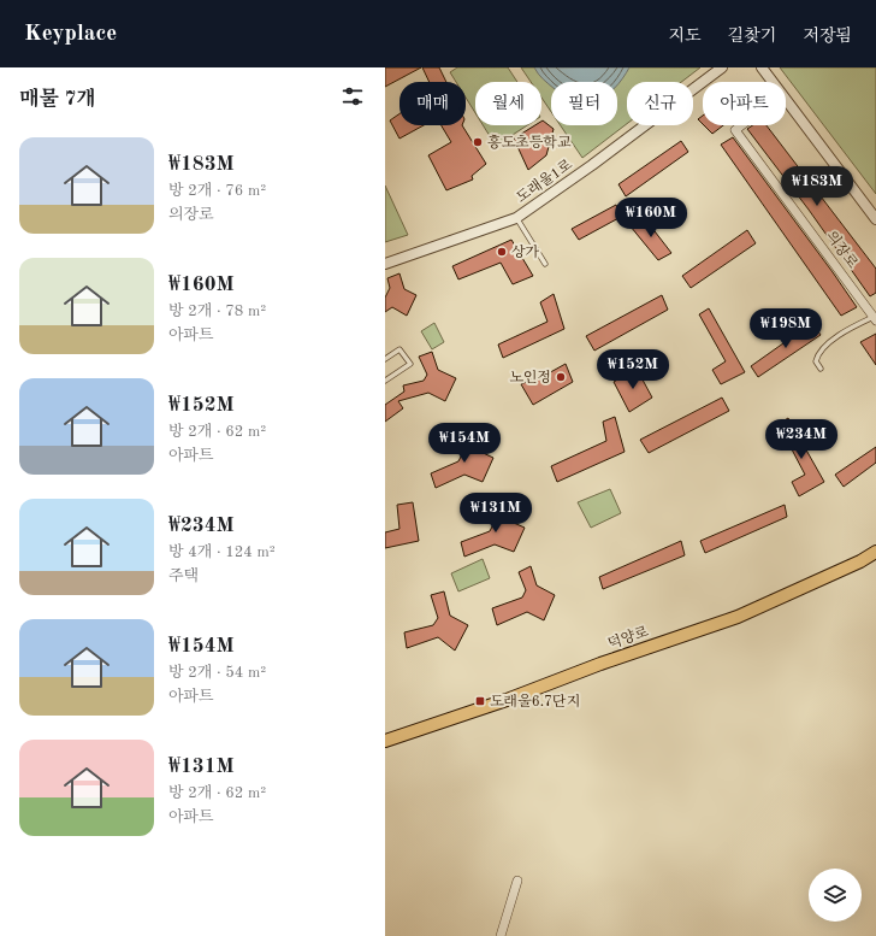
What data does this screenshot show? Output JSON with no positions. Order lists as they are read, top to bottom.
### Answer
{
  "streets": {
    "main road": ["덕양로"],
    "street": ["도래울1로", "의장로"]
  },
  "places": {
    "other": ["흥도초등학교", "상가", "노인정"],
    "transit": ["도래울6.7단지"]
  },
  "page": {
    "header": "Keyplace",
    "nav": ["지도", "길찾기", "저장됨"],
    "heading": "매물 7개",
    "chip": [
      "매매",
      "월세",
      "필터",
      "신규",
      "아파트"
    ],
    "list": [
      {
        "name": "₩183M",
        "note": "방 2개 · 76 m² · 의장로"
      },
      {
        "name": "₩160M",
        "note": "방 2개 · 78 m² · 아파트"
      },
      {
        "name": "₩152M",
        "note": "방 2개 · 62 m² · 아파트"
      },
      {
        "name": "₩234M",
        "note": "방 4개 · 124 m² · 주택"
      },
      {
        "name": "₩154M",
        "note": "방 2개 · 54 m² · 아파트"
      },
      {
        "name": "₩131M",
        "note": "방 2개 · 62 m² · 아파트"
      }
    ],
    "price": [
      "₩183M",
      "₩160M",
      "₩198M",
      "₩152M",
      "₩234M",
      "₩154M",
      "₩131M"
    ]
  }
}
